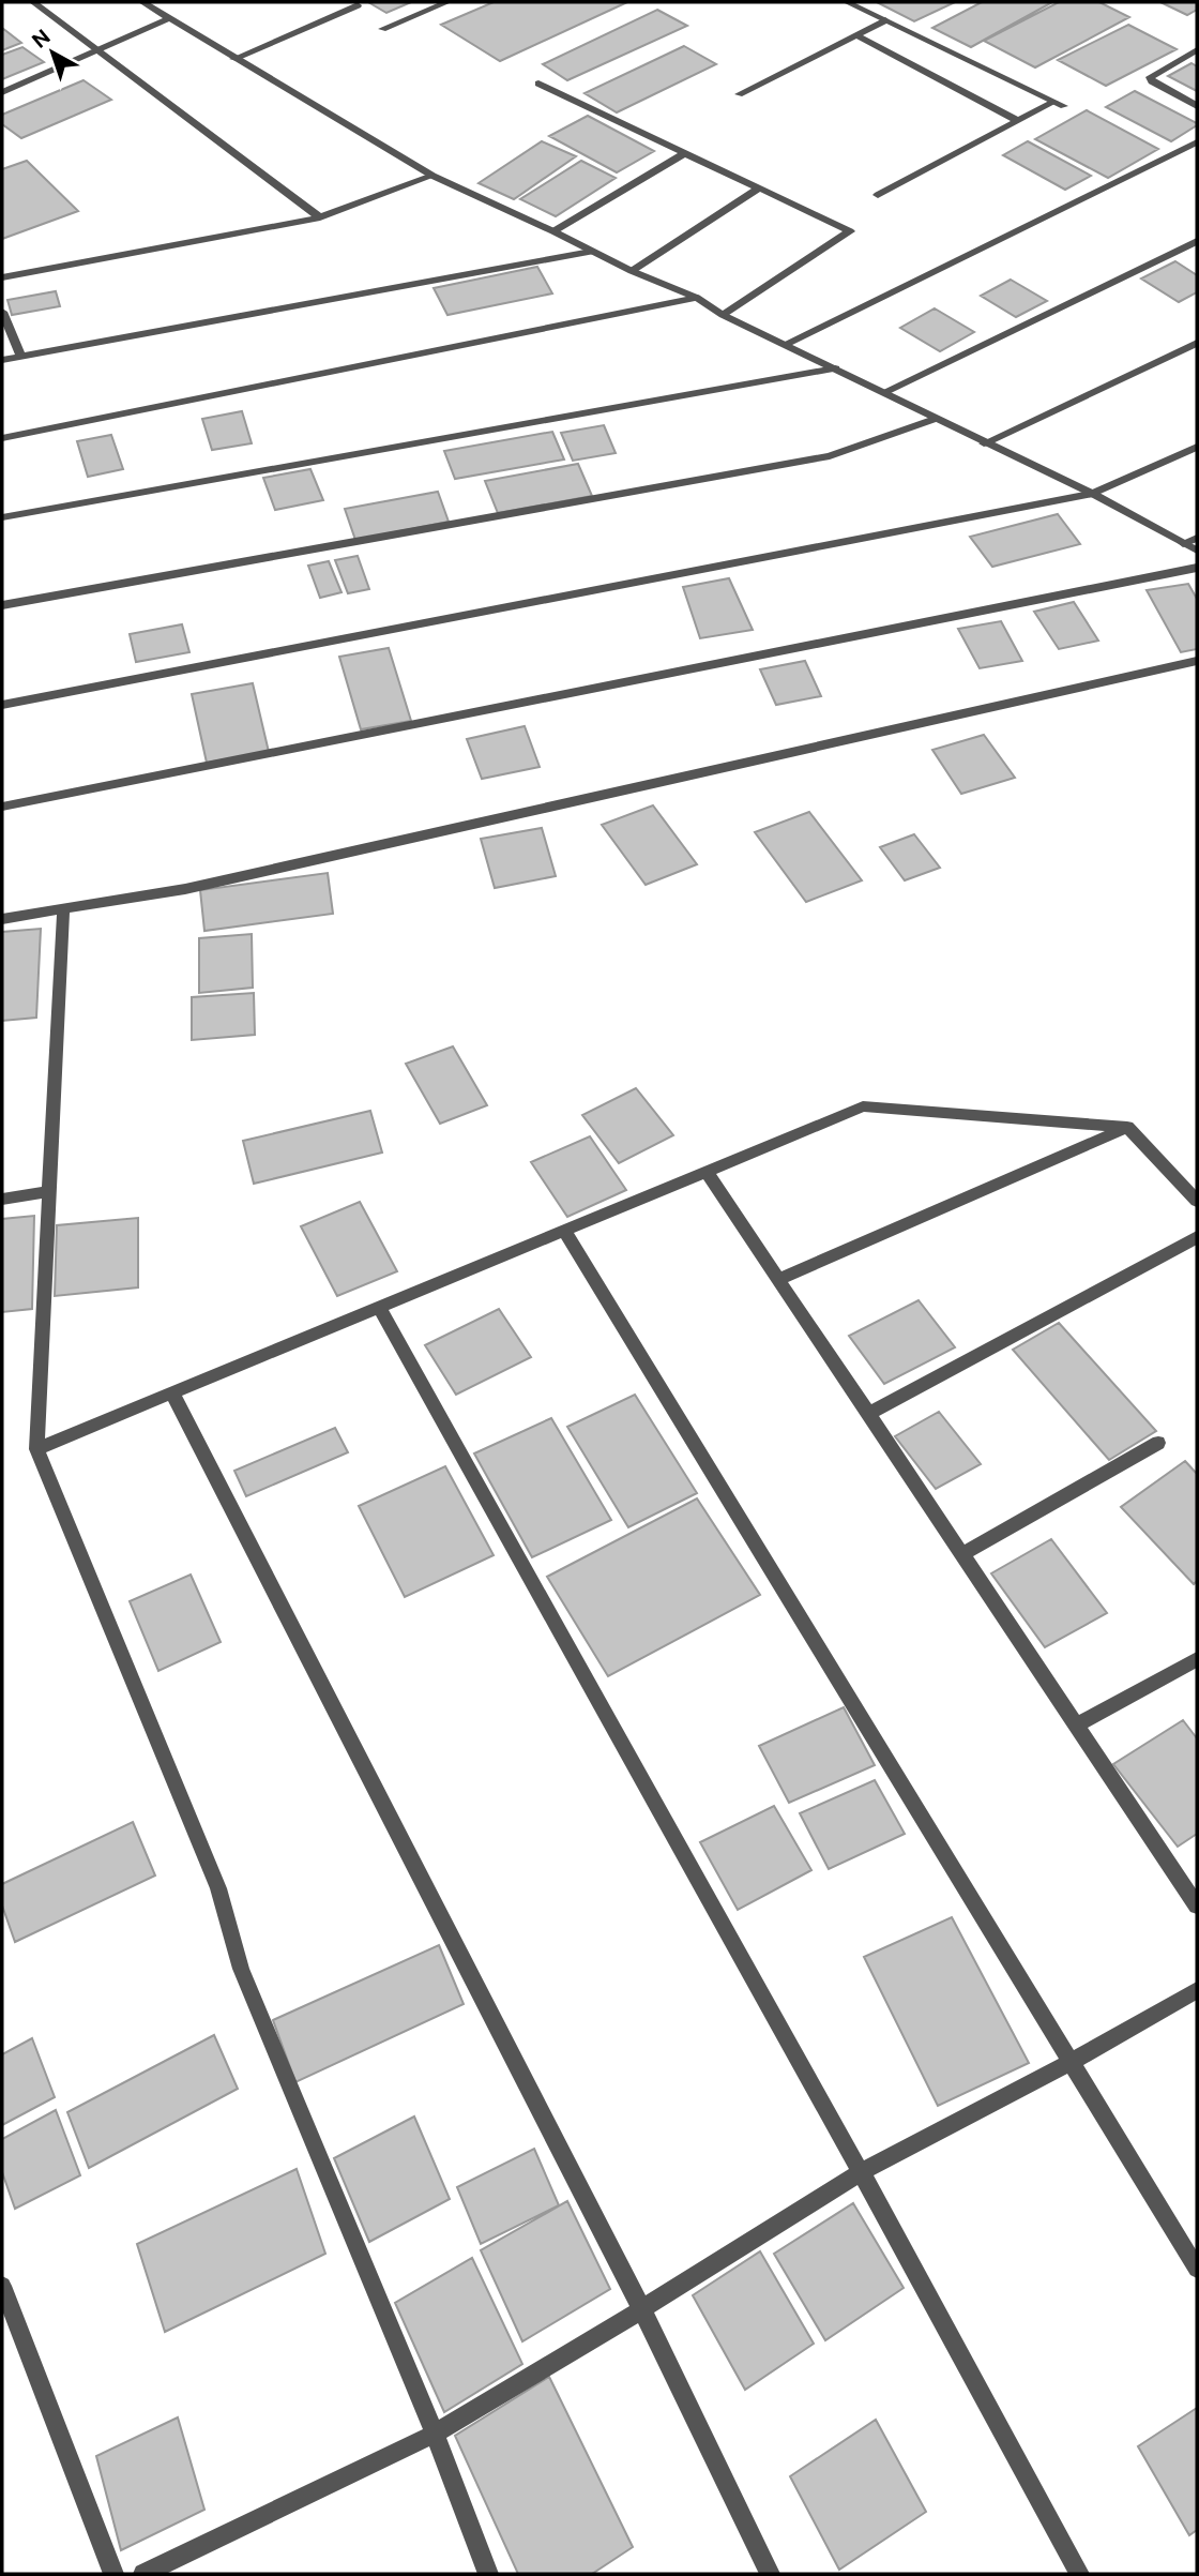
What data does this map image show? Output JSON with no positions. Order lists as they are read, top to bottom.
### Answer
{
  "north": "top left"
}
